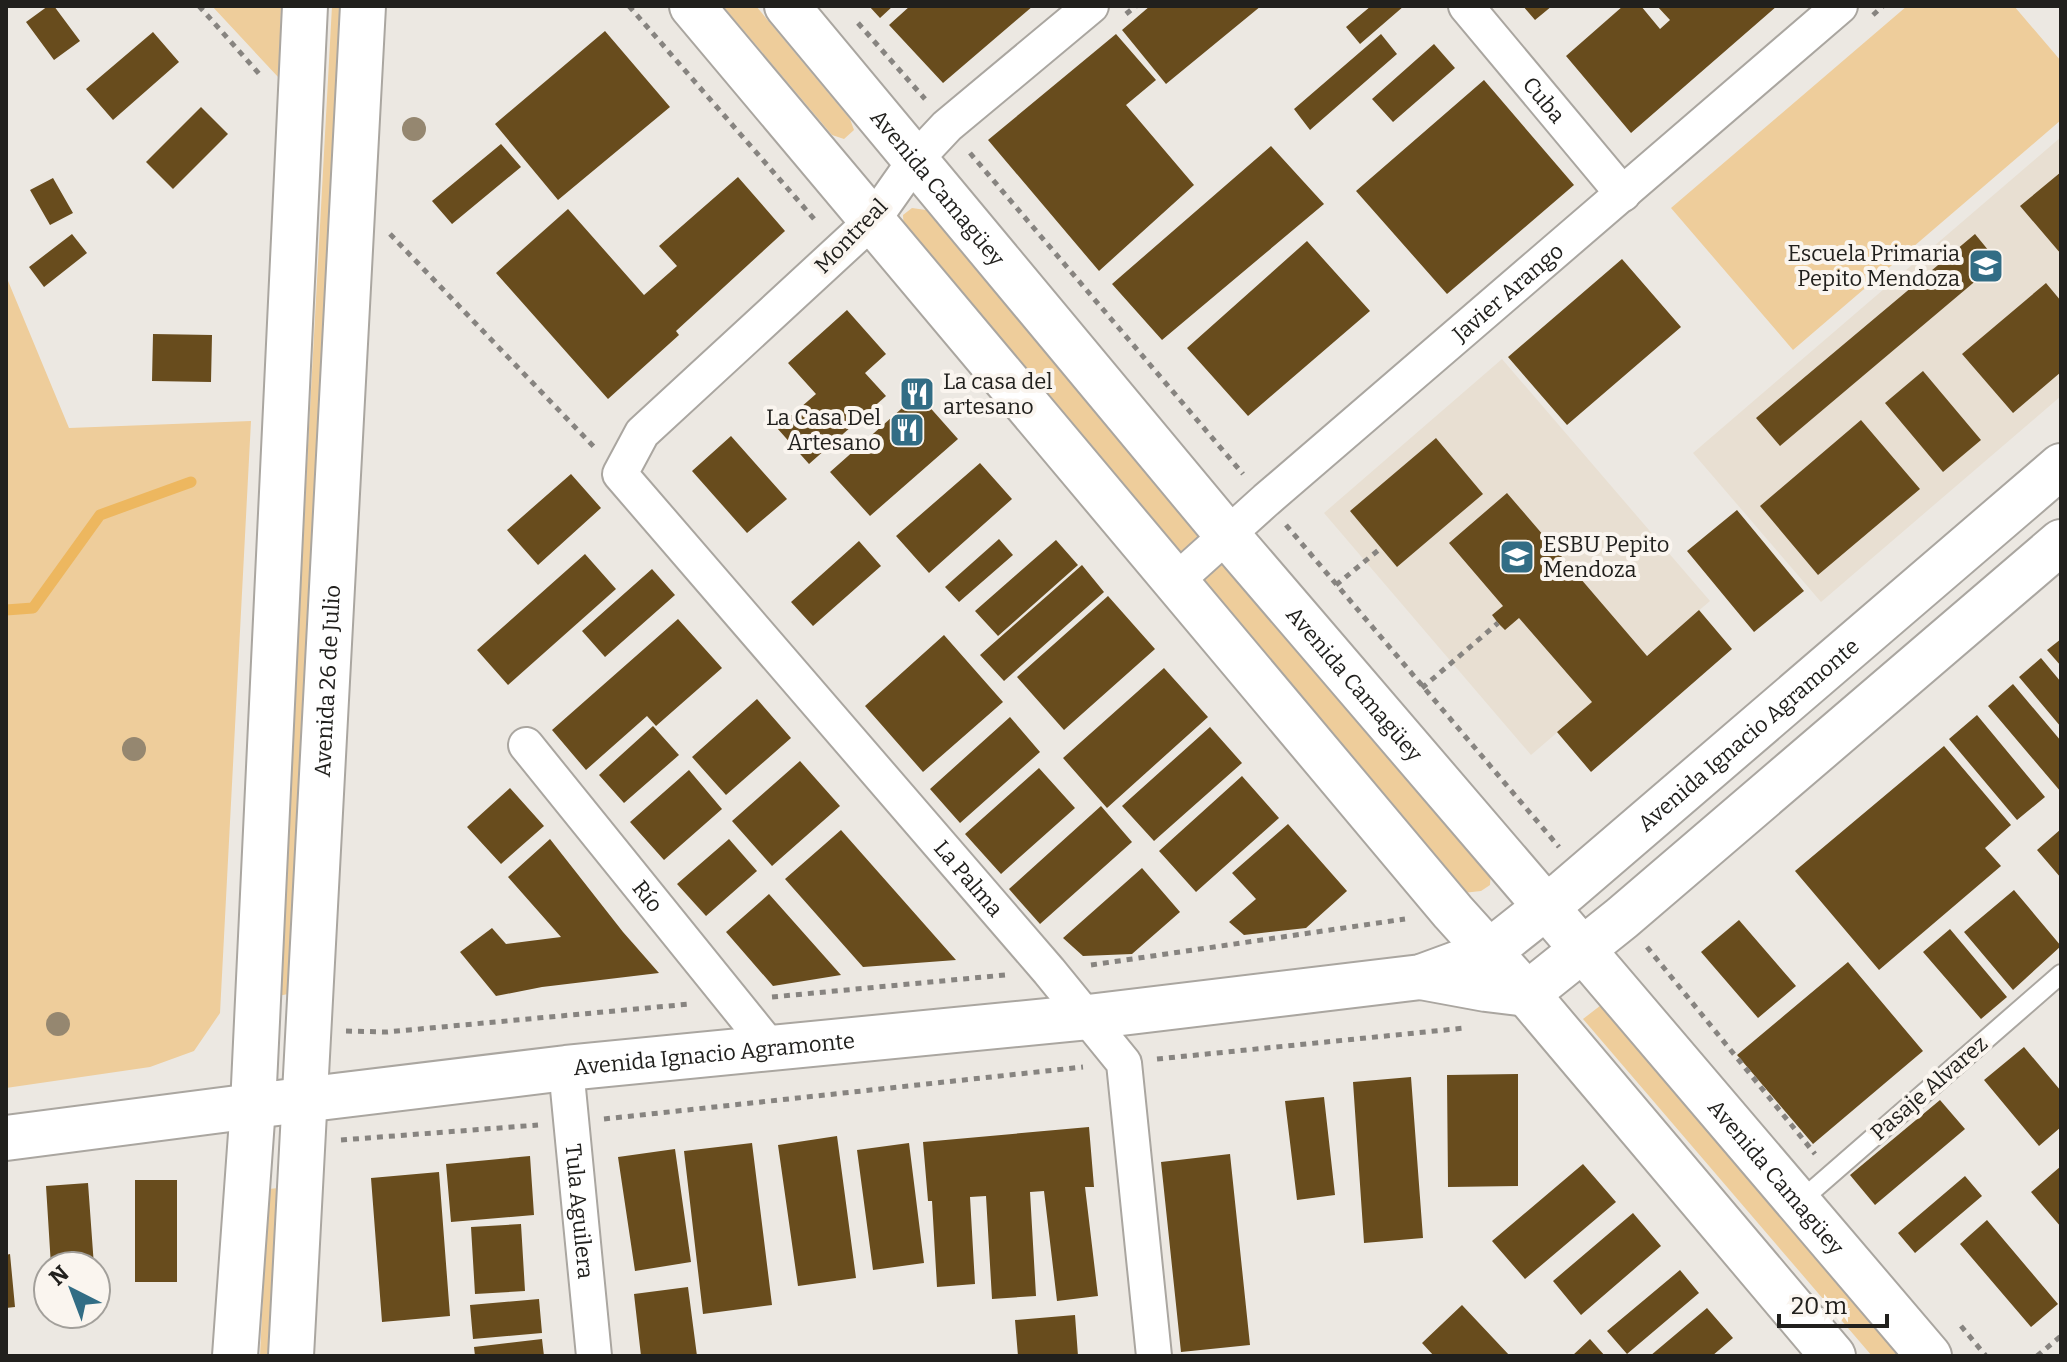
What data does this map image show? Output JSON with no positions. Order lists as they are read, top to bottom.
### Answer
{
  "streets": {
    "main road": ["Avenida Camagüey", "Avenida 26 de Julio", "Avenida Ignacio Agramonte"],
    "street": [
      "Cuba",
      "Montreal",
      "Javier Arango",
      "La Palma",
      "Río",
      "Tula Aguilera"
    ],
    "lane": ["Pasaje Alvarez"]
  },
  "crossings": [
    ["Cuba", "Javier Arango"],
    ["Avenida Camagüey", "Montreal"],
    ["Avenida Camagüey", "Javier Arango"],
    ["Avenida Camagüey", "Avenida Ignacio Agramonte"],
    ["Avenida Camagüey", "Pasaje Alvarez"],
    ["Montreal", "La Palma"],
    ["Avenida 26 de Julio", "Avenida Ignacio Agramonte"],
    ["Avenida Ignacio Agramonte", "La Palma"],
    ["Avenida Ignacio Agramonte", "Río"],
    ["Avenida Ignacio Agramonte", "Tula Aguilera"]
  ],
  "places": {
    "school or university": ["Escuela Primaria Pepito Mendoza", "ESBU Pepito Mendoza"],
    "restaurant": ["La casa del artesano", "La Casa Del Artesano"]
  },
  "scale_bar": "20 m",
  "north": "top left"
}
